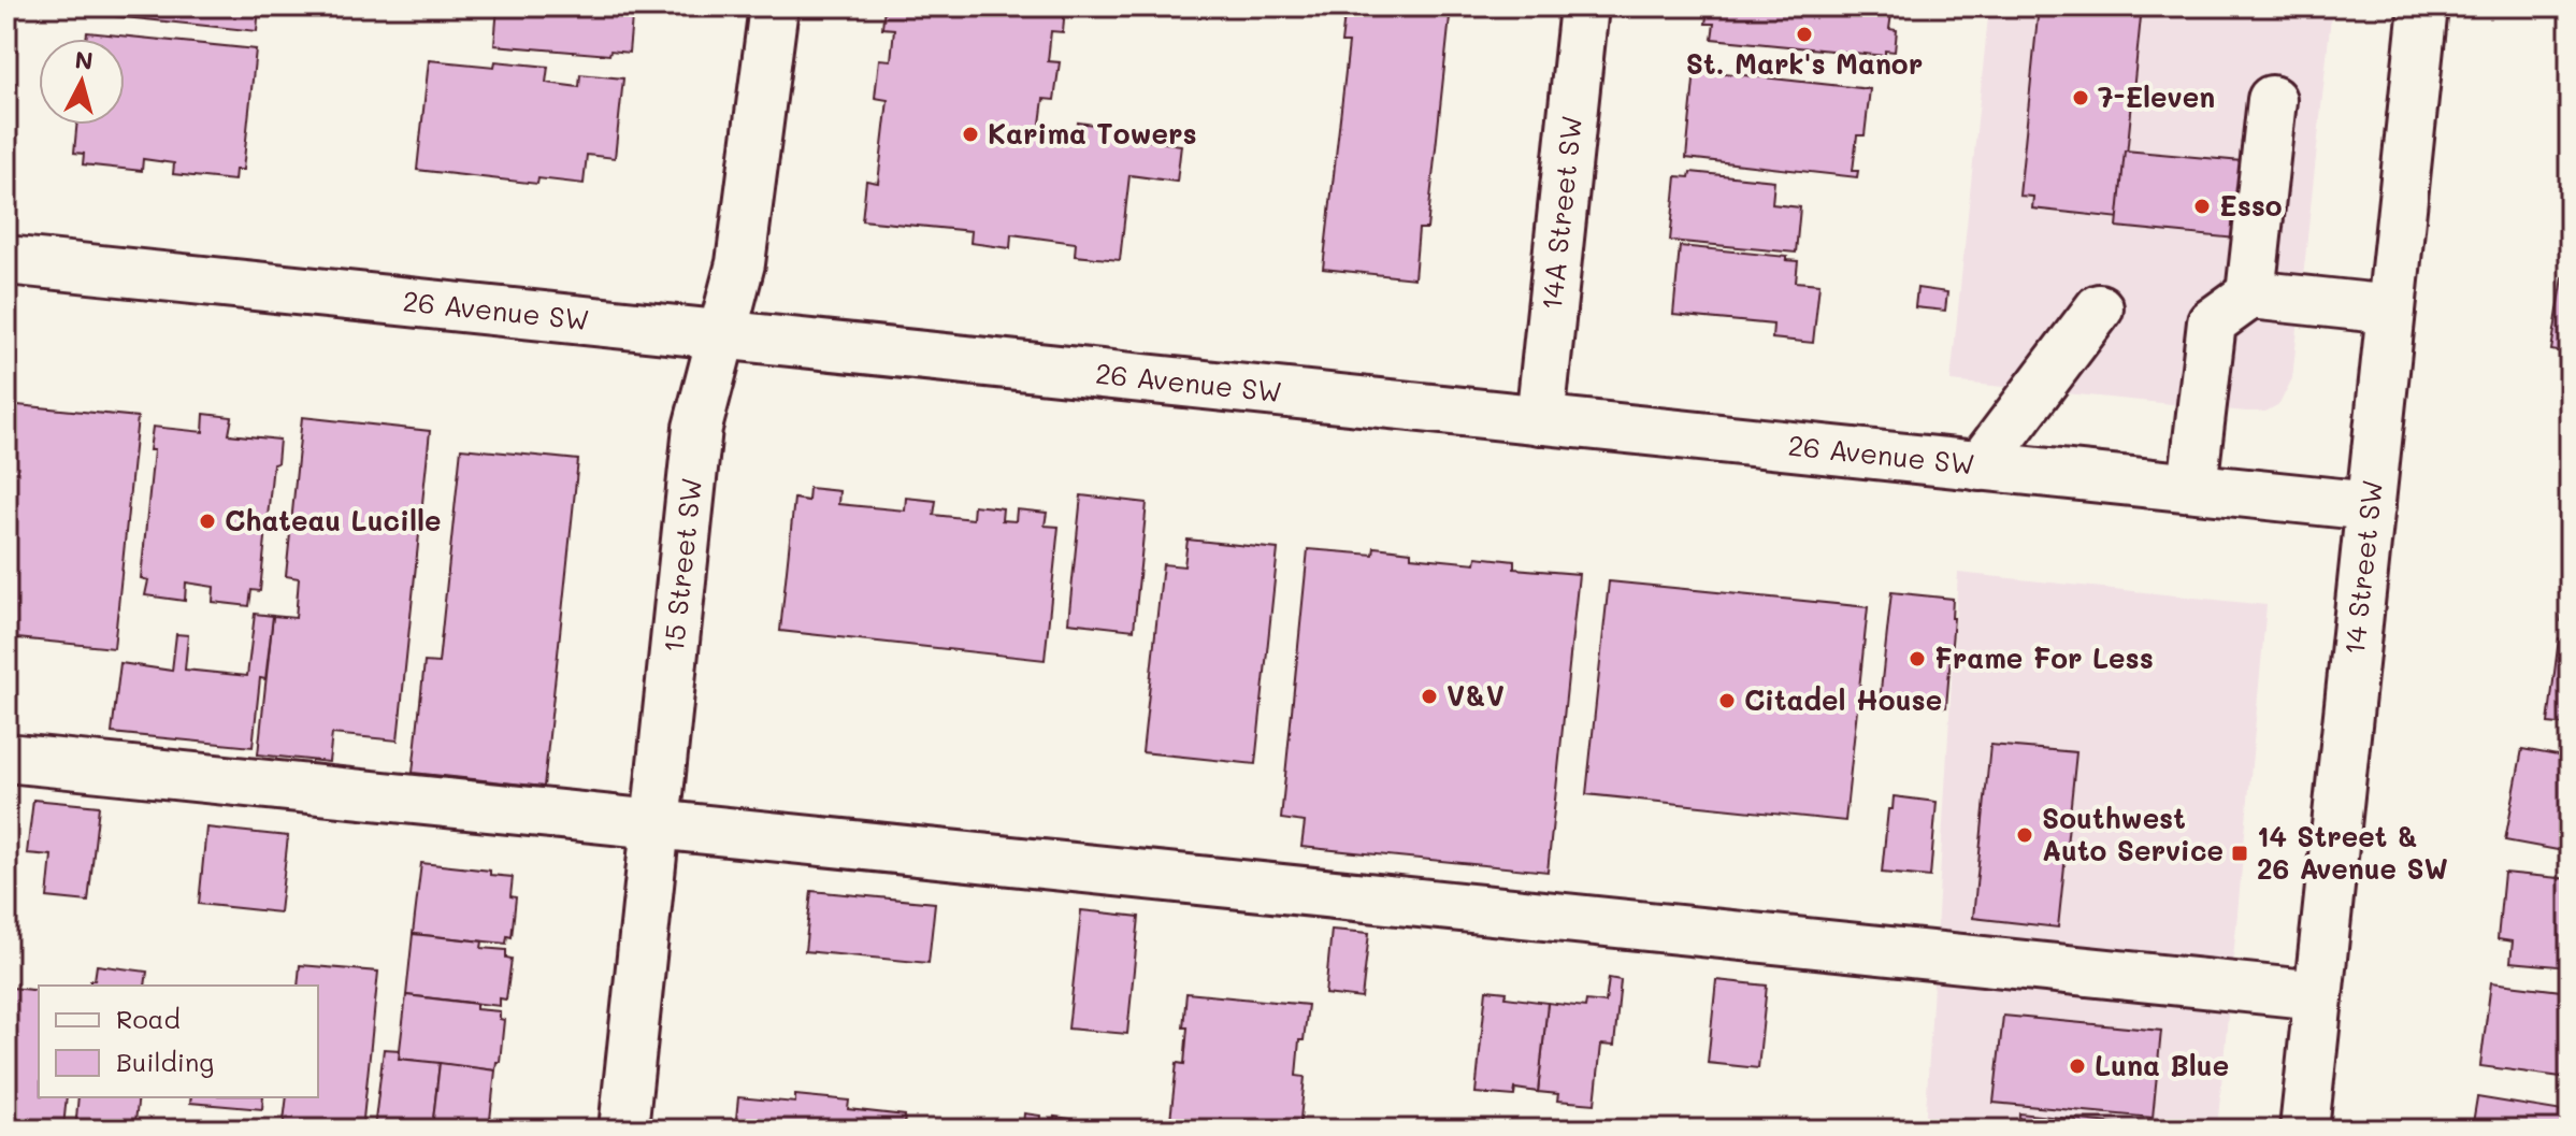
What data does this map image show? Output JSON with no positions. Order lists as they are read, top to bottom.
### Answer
{
  "streets": {
    "street": [
      "14A Street SW",
      "26 Avenue SW",
      "15 Street SW",
      "14 Street SW"
    ]
  },
  "crossings": [
    ["14A Street SW", "26 Avenue SW"],
    ["26 Avenue SW", "15 Street SW"],
    ["26 Avenue SW", "14 Street SW"]
  ],
  "places": {
    "other": [
      "St. Mark's Manor",
      "7-Eleven",
      "Karima Towers",
      "Esso",
      "Chateau Lucille",
      "Frame For Less",
      "V&V",
      "Citadel House",
      "Southwest Auto Service",
      "Luna Blue"
    ],
    "transit": ["14 Street & 26 Avenue SW"]
  },
  "legend": ["Road", "Building"],
  "north": "top"
}
